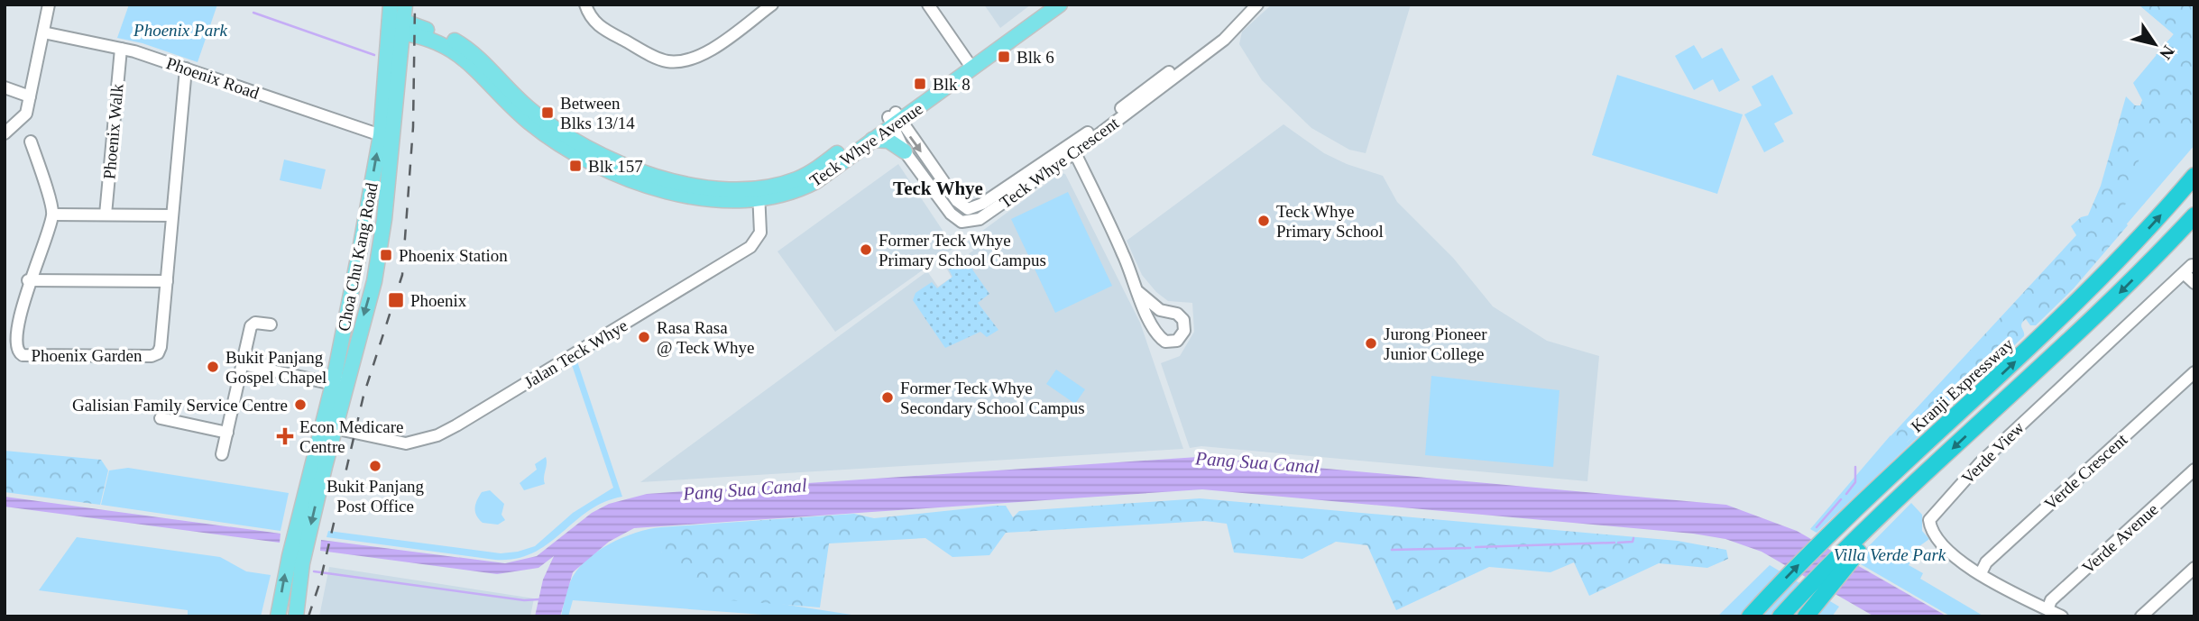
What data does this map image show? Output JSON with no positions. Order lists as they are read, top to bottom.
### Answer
{
  "streets": {
    "highway": ["Kranji Expressway"],
    "main road": ["Teck Whye Avenue", "Choa Chu Kang Road"],
    "street": [
      "Phoenix Road",
      "Phoenix Walk",
      "Teck Whye Crescent",
      "Jalan Teck Whye",
      "Phoenix Garden",
      "Verde View",
      "Verde Crescent",
      "Verde Avenue"
    ]
  },
  "crossings": [
    ["Phoenix Road", "Phoenix Walk"],
    ["Phoenix Road", "Choa Chu Kang Road"],
    ["Phoenix Road", "Phoenix Garden"],
    ["Teck Whye Avenue", "Teck Whye Crescent"],
    ["Teck Whye Avenue", "Choa Chu Kang Road"],
    ["Teck Whye Avenue", "Jalan Teck Whye"],
    ["Choa Chu Kang Road", "Jalan Teck Whye"],
    ["Verde View", "Verde Crescent"],
    ["Verde View", "Verde Avenue"]
  ],
  "districts": ["Teck Whye"],
  "water": ["Pang Sua Canal"],
  "parks": ["Phoenix Park", "Villa Verde Park"],
  "places": {
    "transit": [
      "Blk 6",
      "Blk 8",
      "Between Blks 13/14",
      "Blk 157",
      "Phoenix Station",
      "Phoenix"
    ],
    "other": [
      "Teck Whye Primary School",
      "Former Teck Whye Primary School Campus",
      "Rasa Rasa @ Teck Whye",
      "Jurong Pioneer Junior College",
      "Bukit Panjang Gospel Chapel",
      "Former Teck Whye Secondary School Campus",
      "Galisian Family Service Centre",
      "Bukit Panjang Post Office"
    ],
    "health": ["Econ Medicare Centre"]
  },
  "north": "bottom right"
}
